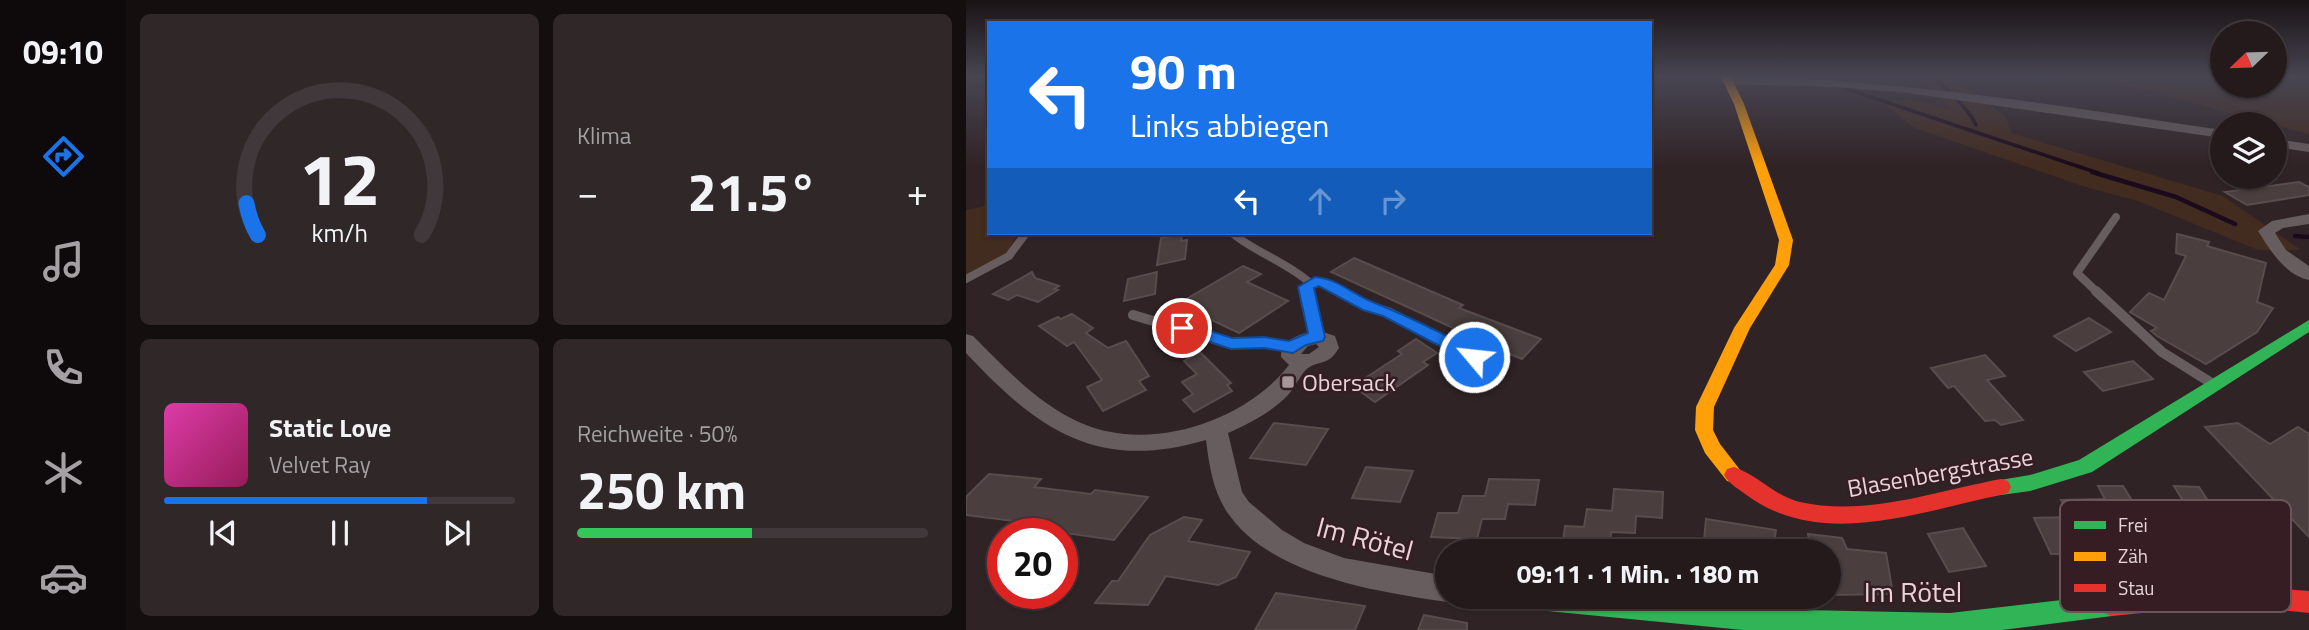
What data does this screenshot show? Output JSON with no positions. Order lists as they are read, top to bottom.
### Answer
{
  "streets": {
    "street": ["Blasenbergstrasse", "Im Rötel"]
  },
  "places": {
    "transit": ["Obersack"]
  },
  "legend": ["Frei", "Zäh", "Stau"],
  "north": "bottom left",
  "page": {
    "tabs": "09:10",
    "tile": [
      "Klima",
      ["Reichweite · 50%", "250 km"]
    ],
    "turn": ["90 m", "Links abbiegen"],
    "heat": ["−", "21.5°", "+"],
    "song": ["Static Love", "Velvet Ray"],
    "limit": "20",
    "trip": "09:11 · 1 Min. · 180 m",
    "gauge": ["12", "km/h"]
  }
}
